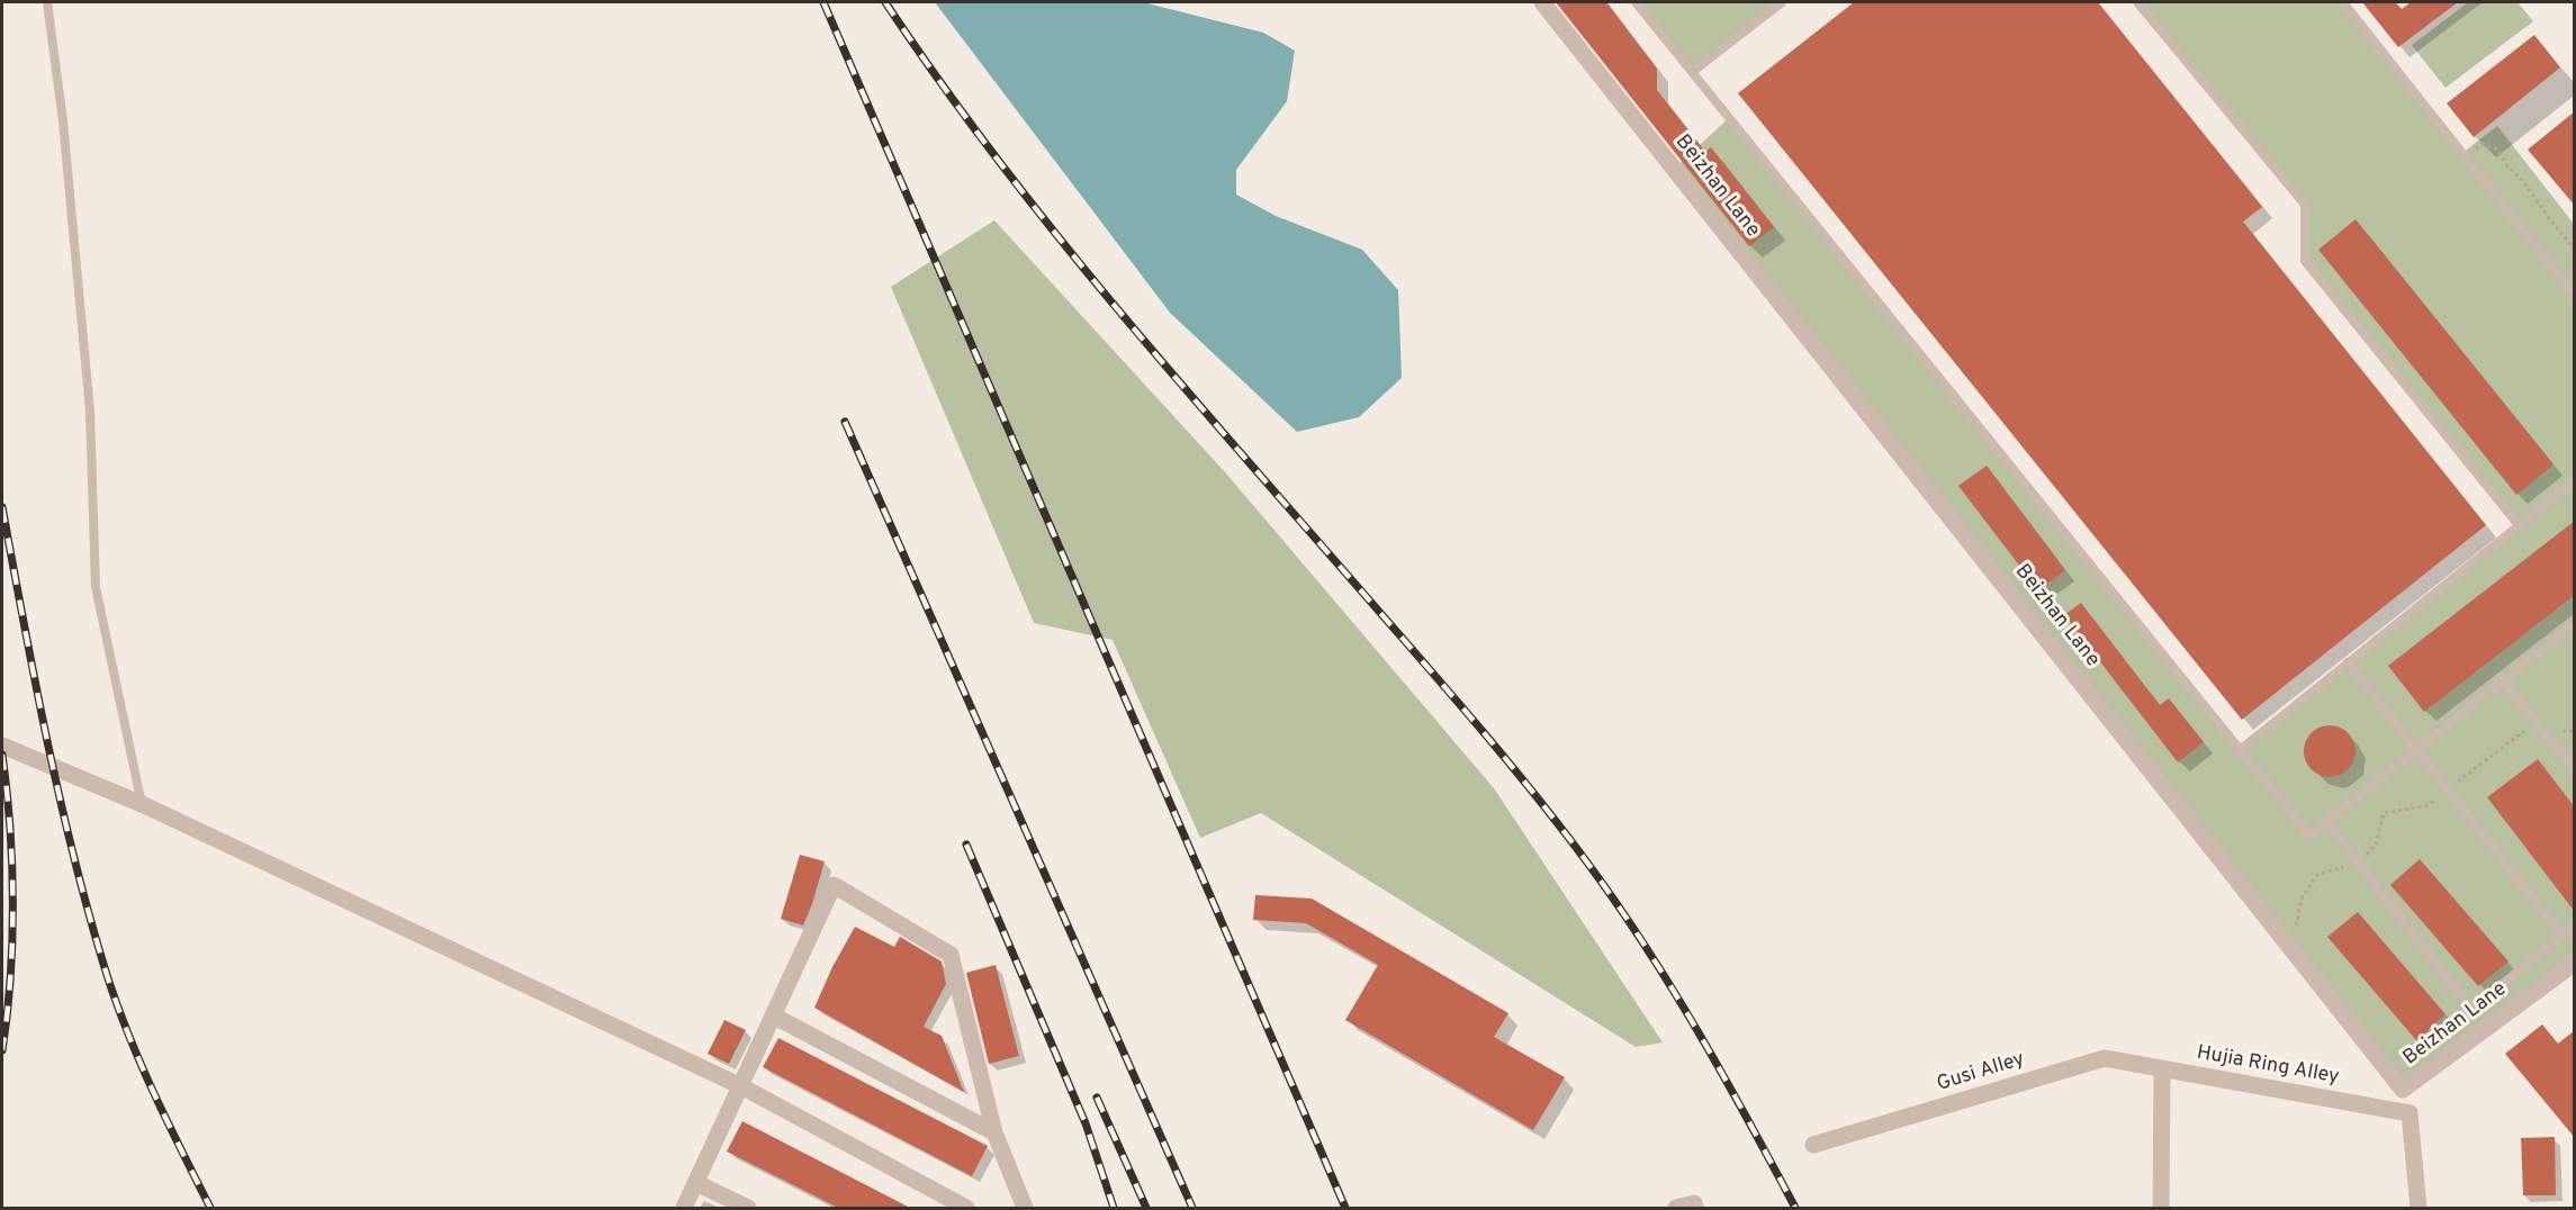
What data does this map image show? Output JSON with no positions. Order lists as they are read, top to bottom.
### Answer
{
  "streets": {
    "street": ["Beizhan Lane", "Hujia Ring Alley", "Gusi Alley"]
  },
  "crossings": [
    ["Hujia Ring Alley", "Gusi Alley"]
  ]
}
